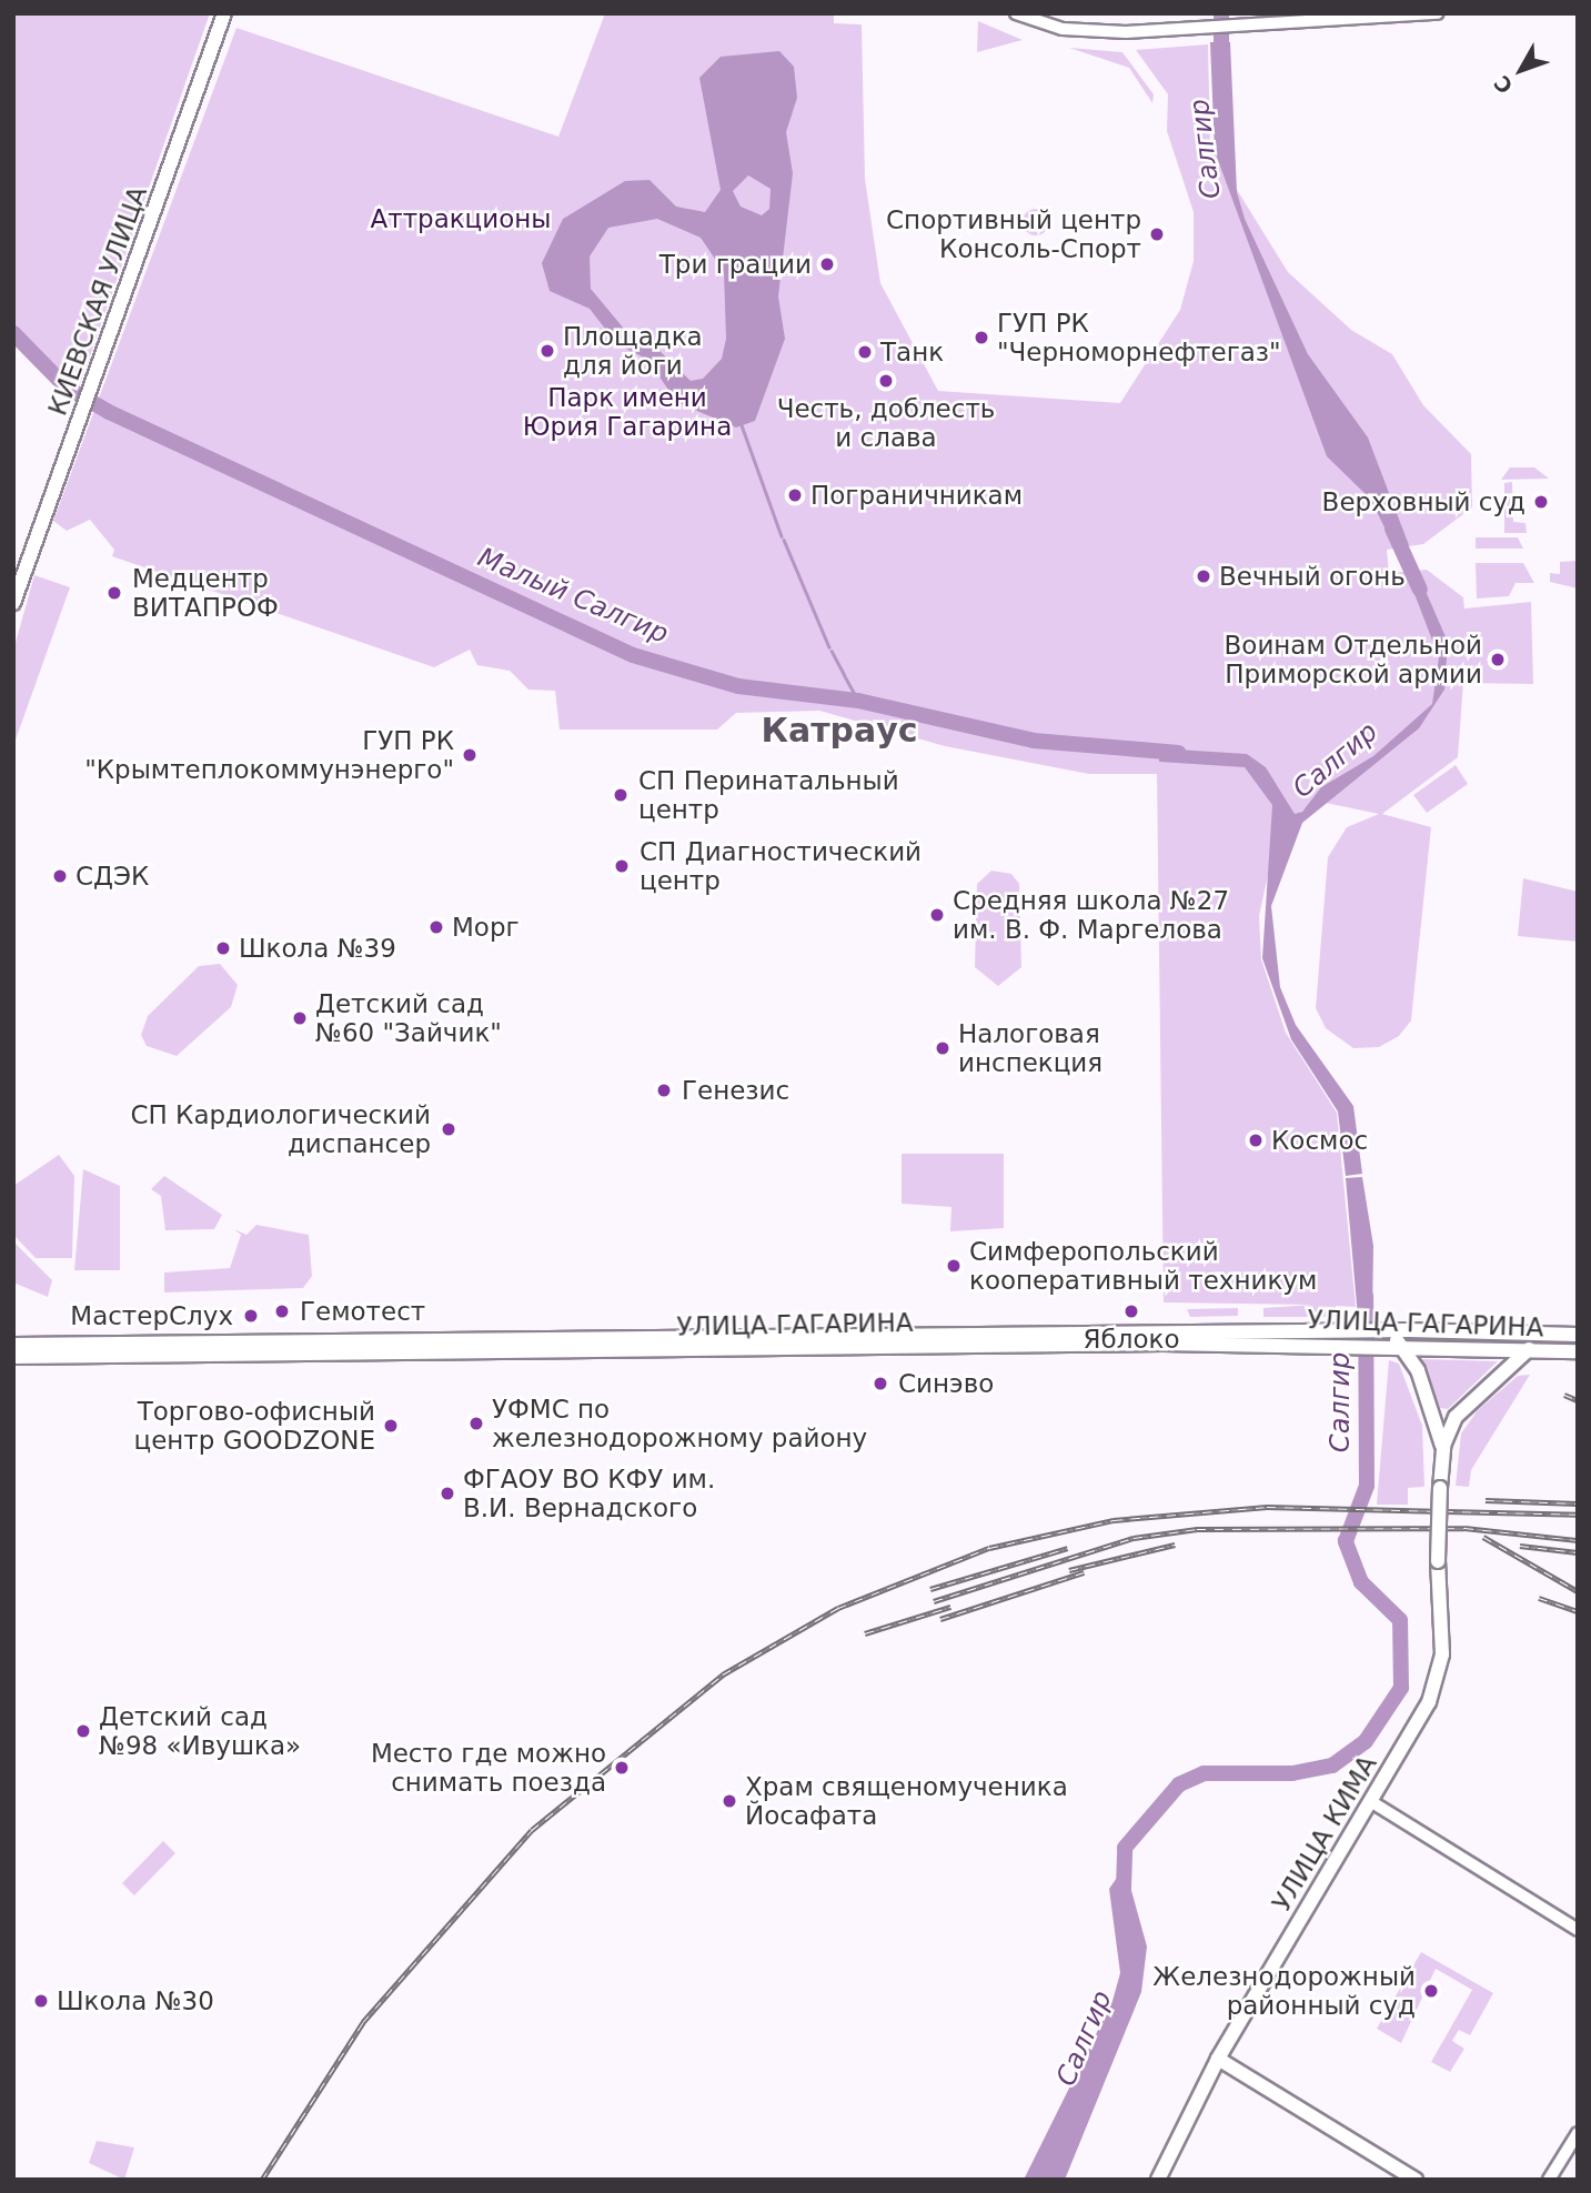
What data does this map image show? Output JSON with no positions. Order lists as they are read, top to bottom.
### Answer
{
  "streets": {
    "main road": ["КИЕВСКАЯ УЛИЦА", "УЛИЦА ГАГАРИНА", "УЛИЦА КИМА"]
  },
  "districts": ["Катраус"],
  "water": ["Салгир", "Малый Салгир"],
  "parks": ["Аттракционы", "Парк имени Юрия Гагарина"],
  "places": [
    "Спортивный центр Консоль-Спорт",
    "Три грации",
    "ГУП РК \"Черноморнефтегаз\"",
    "Площадка для йоги",
    "Танк",
    "Честь, доблесть и слава",
    "Пограничникам",
    "Верховный суд",
    "Вечный огонь",
    "Медцентр ВИТАПРОФ",
    "Воинам Отдельной Приморской армии",
    "ГУП РК \"Крымтеплокоммунэнерго\"",
    "СП Перинатальный центр",
    "СП Диагностический центр",
    "СДЭК",
    "Средняя школа №27 им. В. Ф. Маргелова",
    "Морг",
    "Школа №39",
    "Детский сад №60 \"Зайчик\"",
    "Налоговая инспекция",
    "Генезис",
    "СП Кардиологический диспансер",
    "Космос",
    "Симферопольский кооперативный техникум",
    "Гемотест",
    "Яблоко",
    "МастерСлух",
    "Синэво",
    "УФМС по железнодорожному району",
    "Торгово-офисный центр GOODZONE",
    "ФГАОУ ВО КФУ им. В.И. Вернадского",
    "Детский сад №98 «Ивушка»",
    "Место где можно снимать поезда",
    "Храм священомученика Йосафата",
    "Железнодорожный районный суд",
    "Школа №30"
  ],
  "north": "bottom left"
}
